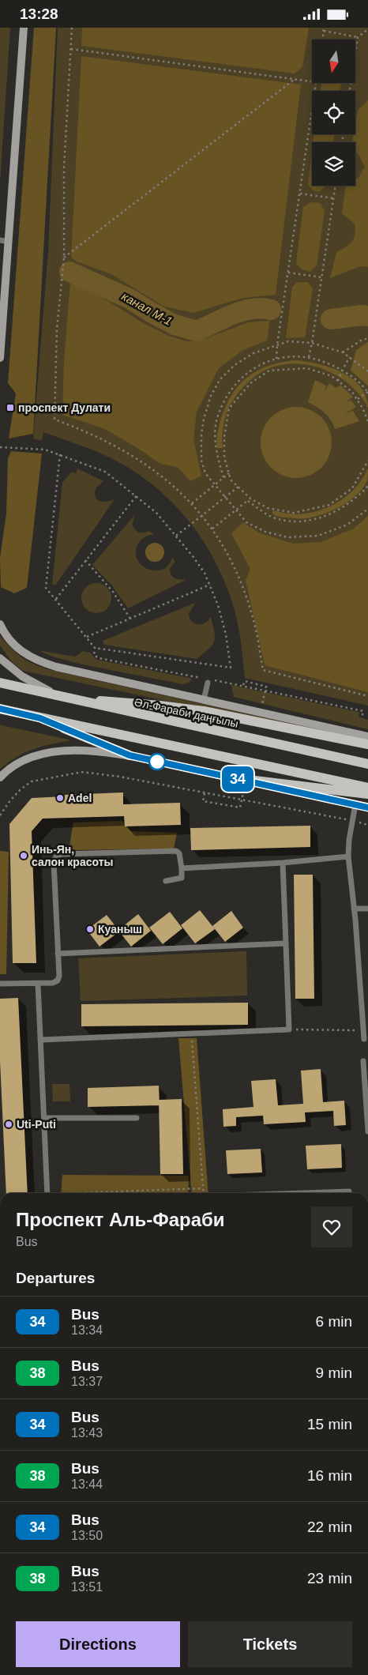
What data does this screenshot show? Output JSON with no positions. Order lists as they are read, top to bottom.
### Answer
{
  "streets": {
    "main road": ["Әл-Фараби даңғылы"]
  },
  "water": ["канал М-1"],
  "places": {
    "transit": ["проспект Дулати"],
    "other": [
      "Adel",
      "Инь-Ян, салон красоты",
      "Куаныш",
      "Uti-Puti"
    ]
  },
  "lines": ["bus line 34"],
  "north": "bottom",
  "page": {
    "status": "13:28",
    "on_map": "34",
    "heading": [
      ["Проспект Аль-Фараби", "Bus"],
      "Departures"
    ],
    "list": [
      {
        "mark": "34",
        "name": "Bus",
        "note": "13:34",
        "value": "6 min"
      },
      {
        "mark": "38",
        "name": "Bus",
        "note": "13:37",
        "value": "9 min"
      },
      {
        "mark": "34",
        "name": "Bus",
        "note": "13:43",
        "value": "15 min"
      },
      {
        "mark": "38",
        "name": "Bus",
        "note": "13:44",
        "value": "16 min"
      },
      {
        "mark": "34",
        "name": "Bus",
        "note": "13:50",
        "value": "22 min"
      },
      {
        "mark": "38",
        "name": "Bus",
        "note": "13:51",
        "value": "23 min"
      }
    ],
    "buttons": ["Directions", "Tickets"]
  }
}
